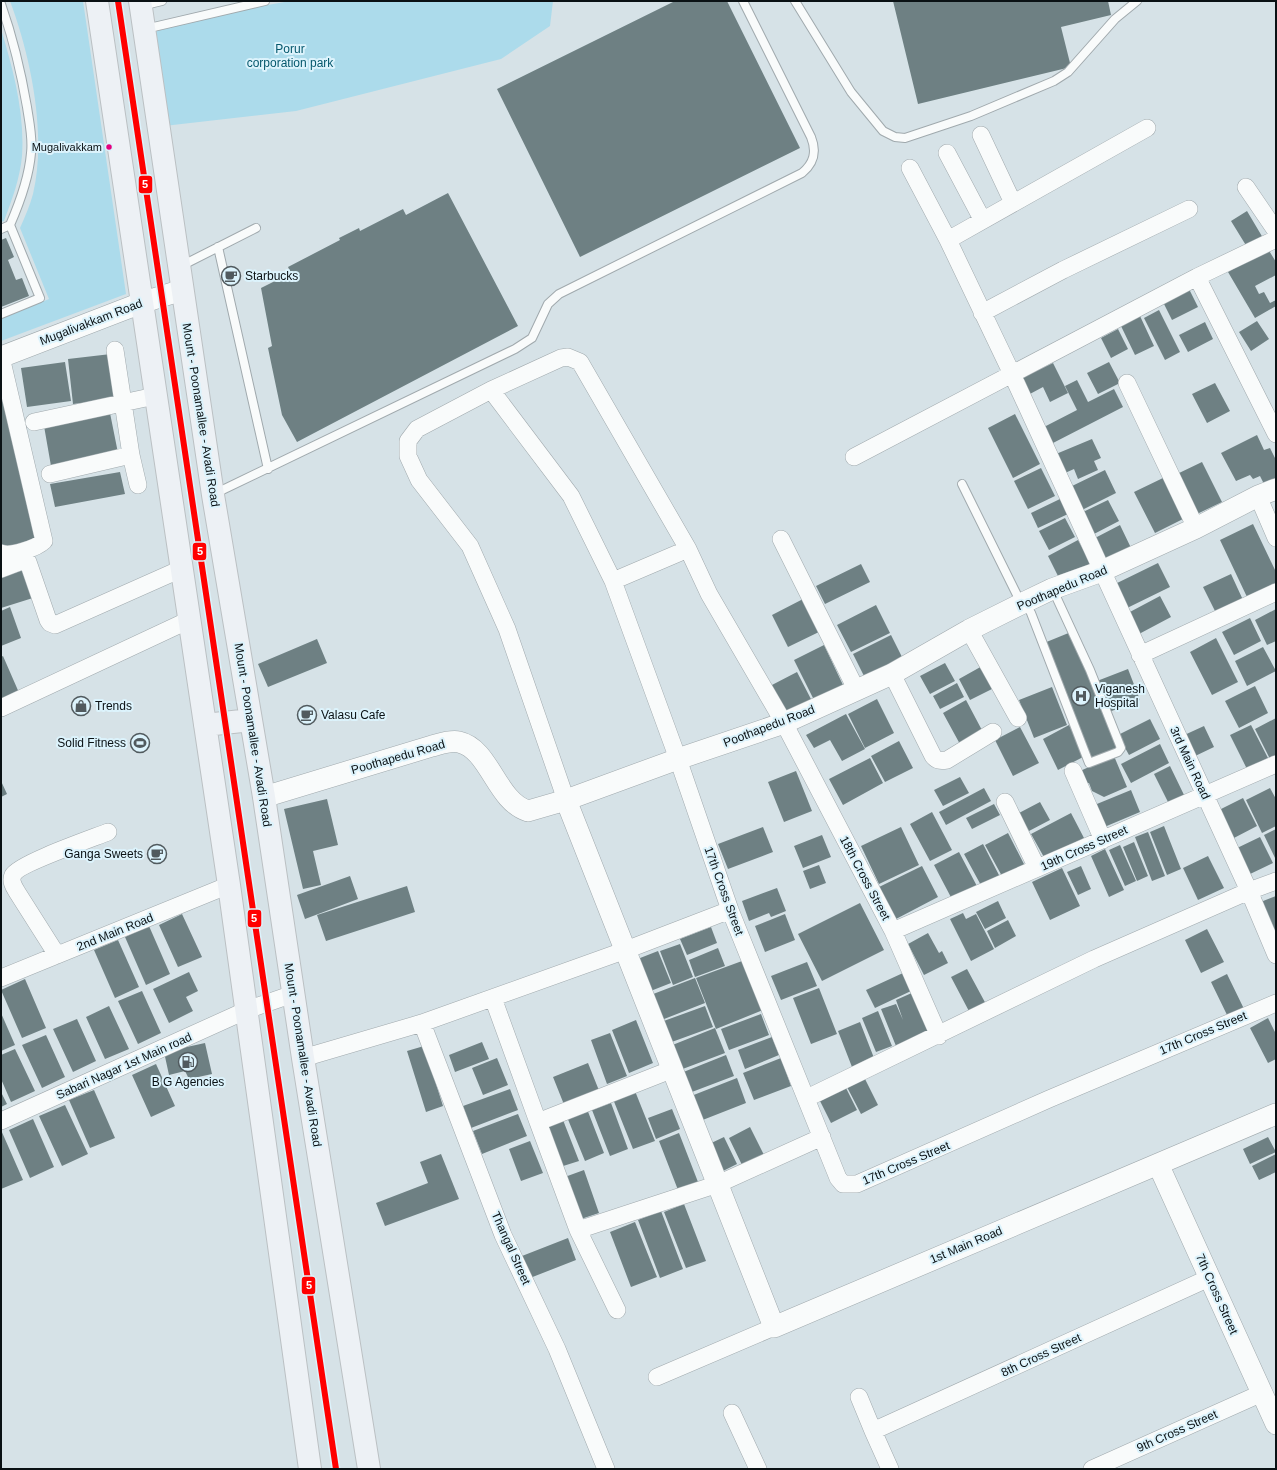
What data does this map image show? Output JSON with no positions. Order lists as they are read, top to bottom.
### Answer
{
  "streets": {
    "main road": ["Mount - Poonamallee - Avadi Road"],
    "street": [
      "Mugalivakkam Road",
      "Poothapedu Road",
      "3rd Main Road",
      "19th Cross Street",
      "18th Cross Street",
      "17th Cross Street",
      "2nd Main Road",
      "Sabari Nagar 1st Main road",
      "1st Main Road",
      "Thangal Street",
      "7th Cross Street",
      "8th Cross Street",
      "9th Cross Street"
    ]
  },
  "crossings": [
    ["Mugalivakkam Road", "Mount - Poonamallee - Avadi Road"],
    ["Mount - Poonamallee - Avadi Road", "Poothapedu Road"],
    ["Mount - Poonamallee - Avadi Road", "Sabari Nagar 1st Main road"],
    ["Poothapedu Road", "3rd Main Road"],
    ["Poothapedu Road", "18th Cross Street"],
    ["Poothapedu Road", "17th Cross Street"],
    ["3rd Main Road", "19th Cross Street"],
    ["19th Cross Street", "18th Cross Street"],
    ["18th Cross Street", "17th Cross Street"],
    ["1st Main Road", "7th Cross Street"],
    ["7th Cross Street", "8th Cross Street"],
    ["7th Cross Street", "9th Cross Street"]
  ],
  "parks": ["Porur corporation park"],
  "places": {
    "other": ["Mugalivakkam"],
    "cafe": ["Starbucks", "Valasu Cafe", "Ganga Sweets"],
    "hospital": ["Viganesh Hospital"],
    "shop": ["Trends"],
    "sports": ["Solid Fitness"],
    "fuel station": ["B G Agencies"]
  },
  "lines": ["transit line 5"]
}
